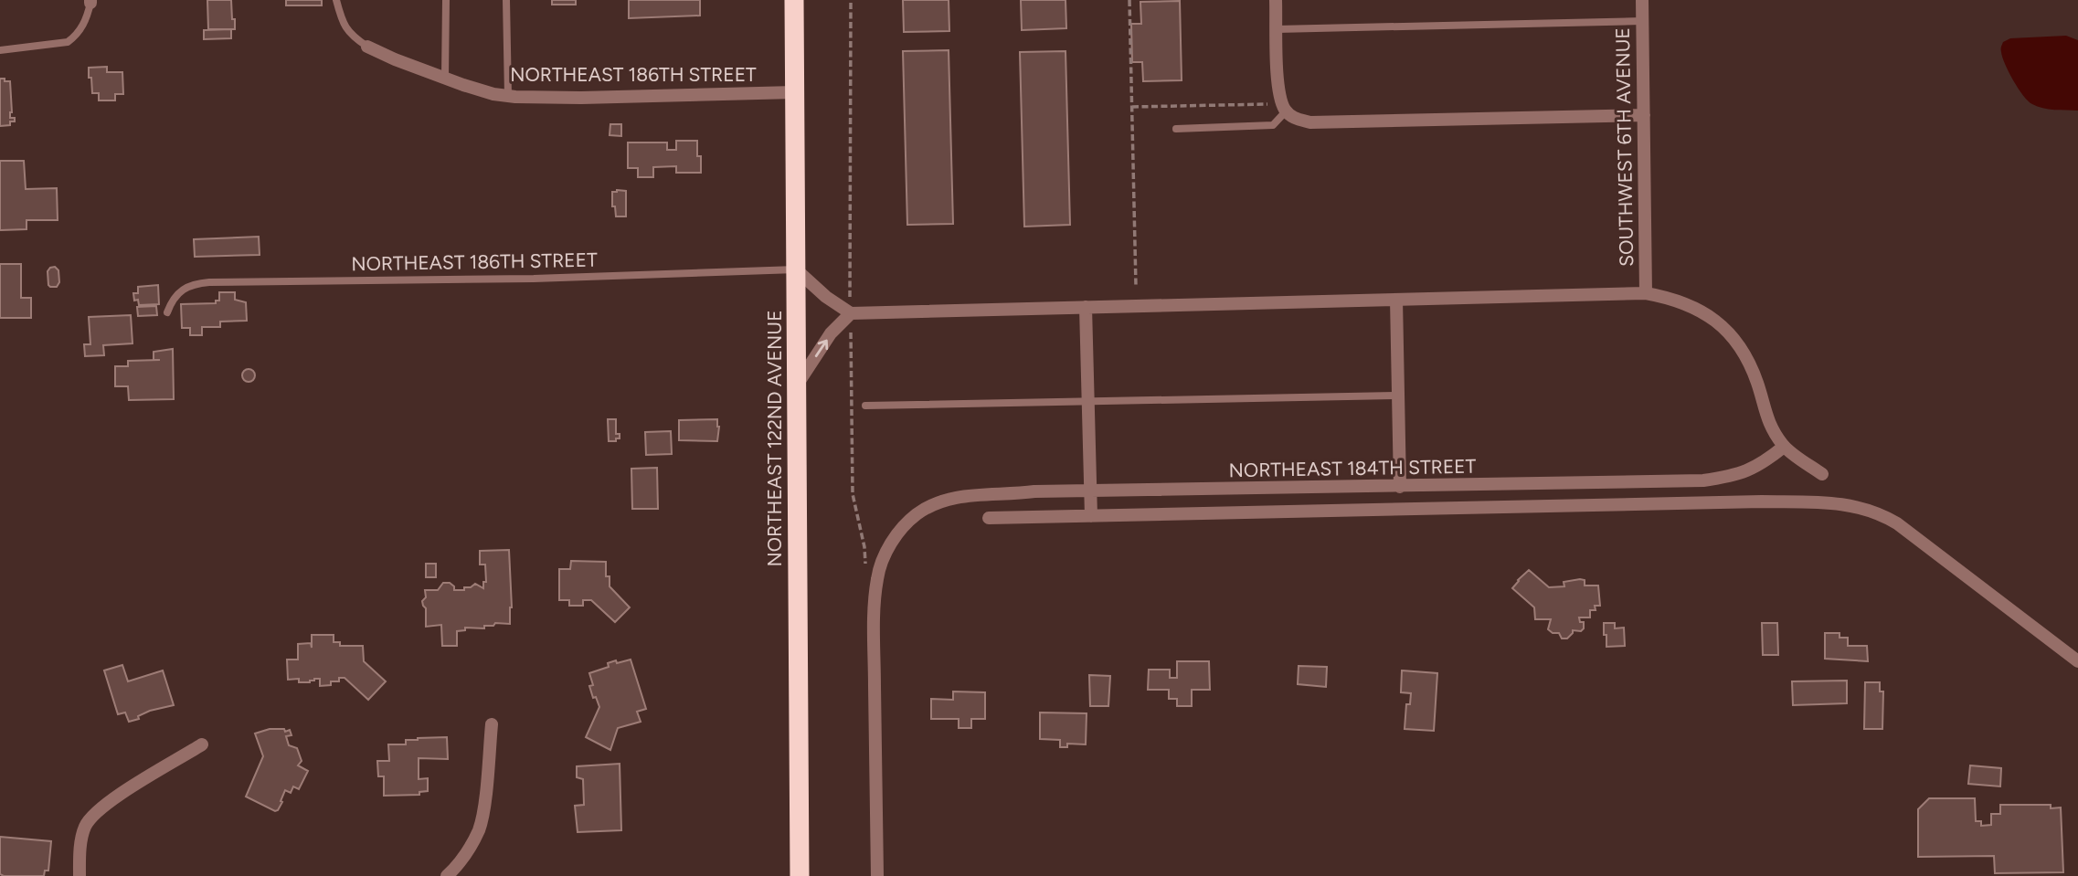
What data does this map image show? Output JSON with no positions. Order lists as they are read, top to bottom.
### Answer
{
  "streets": {
    "highway": ["NORTHEAST 122ND AVENUE"],
    "street": ["NORTHEAST 186TH STREET", "SOUTHWEST 6TH AVENUE", "NORTHEAST 184TH STREET"]
  },
  "crossings": [
    ["NORTHEAST 186TH STREET", "NORTHEAST 122ND AVENUE"]
  ]
}
